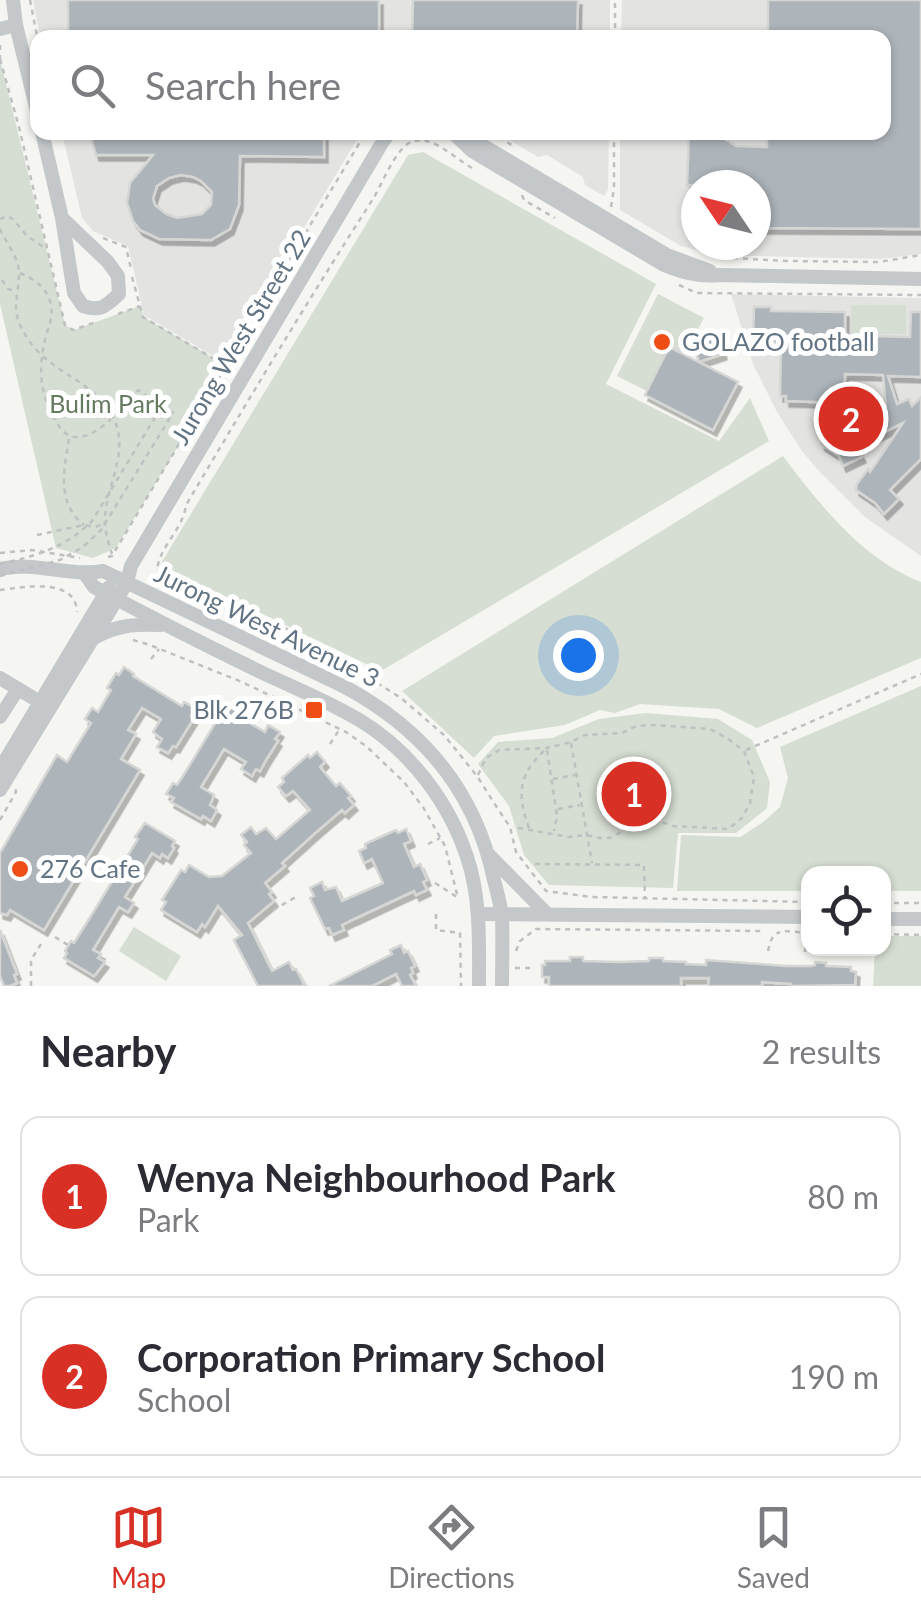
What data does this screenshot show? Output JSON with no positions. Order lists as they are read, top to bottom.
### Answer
{
  "streets": {
    "street": ["Jurong West Street 22", "Jurong West Avenue 3"]
  },
  "crossings": [
    ["Jurong West Street 22", "Jurong West Avenue 3"]
  ],
  "parks": ["Bulim Park"],
  "places": {
    "other": ["GOLAZO football", "276 Cafe"],
    "transit": ["Blk 276B"]
  },
  "north": "top left",
  "page": {
    "search": "Search here",
    "pins": ["2", "1"],
    "heading": ["Nearby", "2 results"],
    "list": [
      {
        "mark": "1",
        "name": "Wenya Neighbourhood Park",
        "note": "Park",
        "value": "80 m"
      },
      {
        "mark": "2",
        "name": "Corporation Primary School",
        "note": "School",
        "value": "190 m"
      }
    ],
    "nav": ["Map", "Directions", "Saved"]
  }
}
